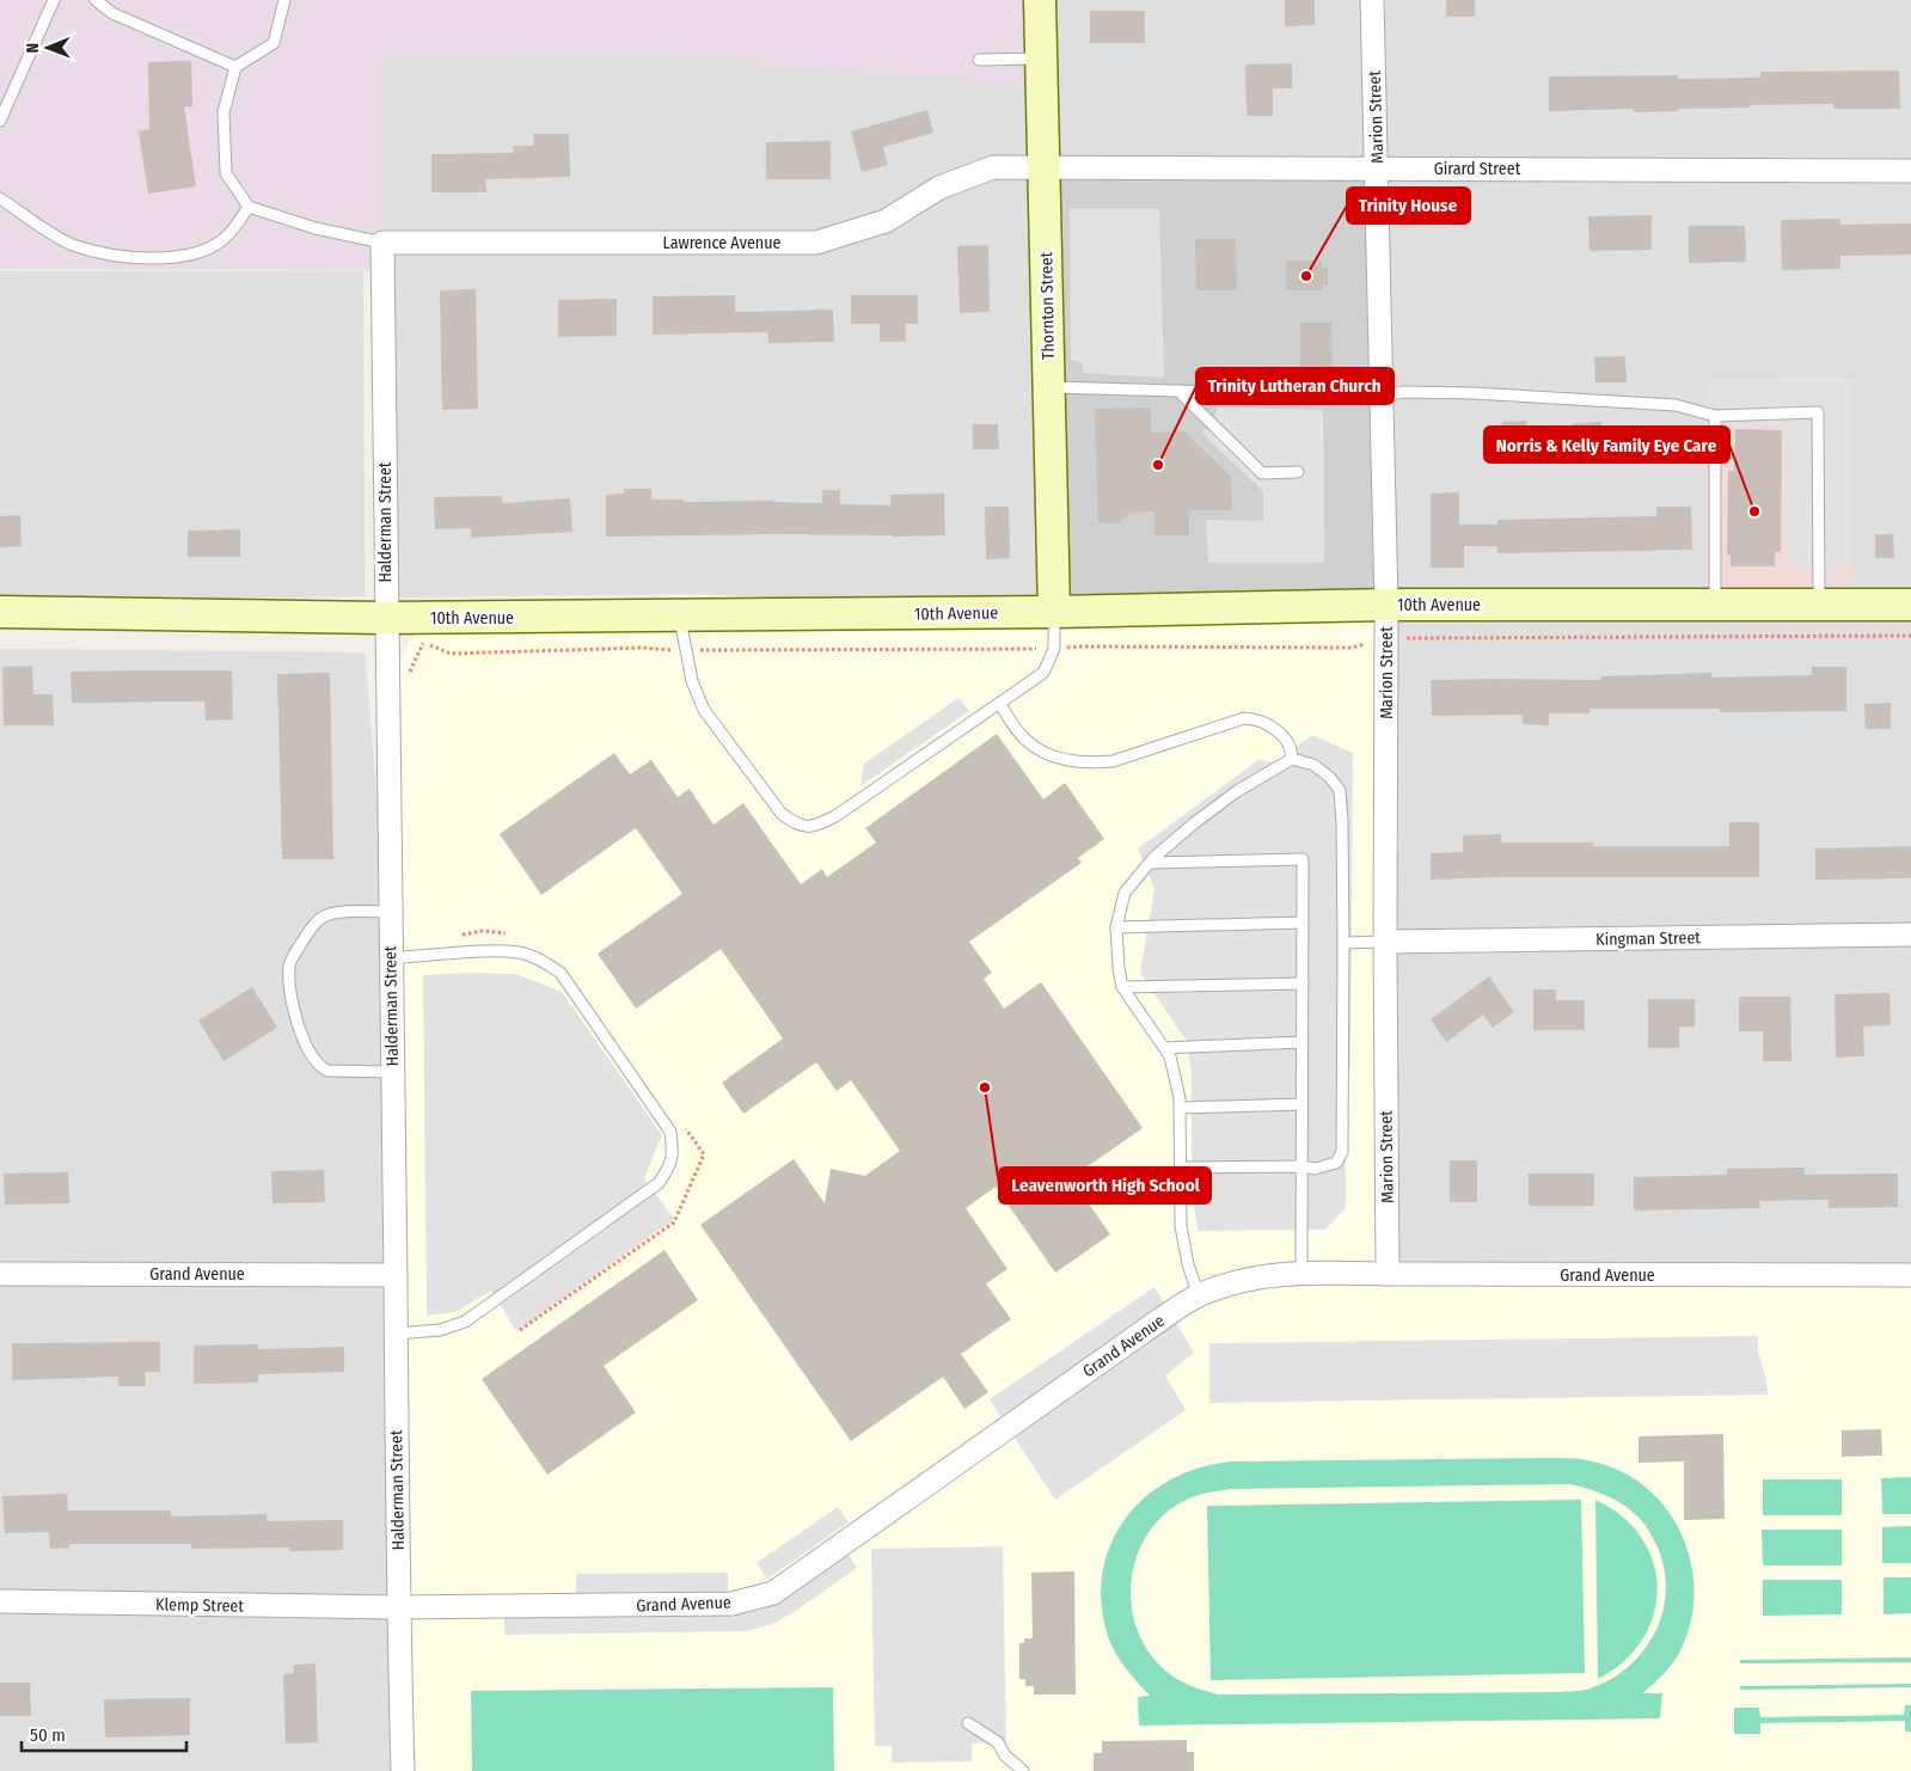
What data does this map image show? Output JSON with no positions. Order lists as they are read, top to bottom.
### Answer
{
  "streets": {
    "street": [
      "Marion Street",
      "Girard Street",
      "Lawrence Avenue",
      "Thornton Street",
      "Halderman Street",
      "10th Avenue",
      "Kingman Street",
      "Grand Avenue",
      "Klemp Street"
    ]
  },
  "crossings": [
    ["Marion Street", "Girard Street"],
    ["Marion Street", "10th Avenue"],
    ["Marion Street", "Kingman Street"],
    ["Marion Street", "Grand Avenue"],
    ["Girard Street", "Lawrence Avenue"],
    ["Girard Street", "Thornton Street"],
    ["Lawrence Avenue", "Thornton Street"],
    ["Lawrence Avenue", "Halderman Street"],
    ["Thornton Street", "10th Avenue"],
    ["Halderman Street", "10th Avenue"],
    ["Halderman Street", "Grand Avenue"],
    ["Halderman Street", "Klemp Street"],
    ["Grand Avenue", "Klemp Street"]
  ],
  "places": [
    "Trinity House",
    "Trinity Lutheran Church",
    "Norris & Kelly Family Eye Care",
    "Leavenworth High School"
  ],
  "scale_bar": "50 m",
  "north": "left"
}
